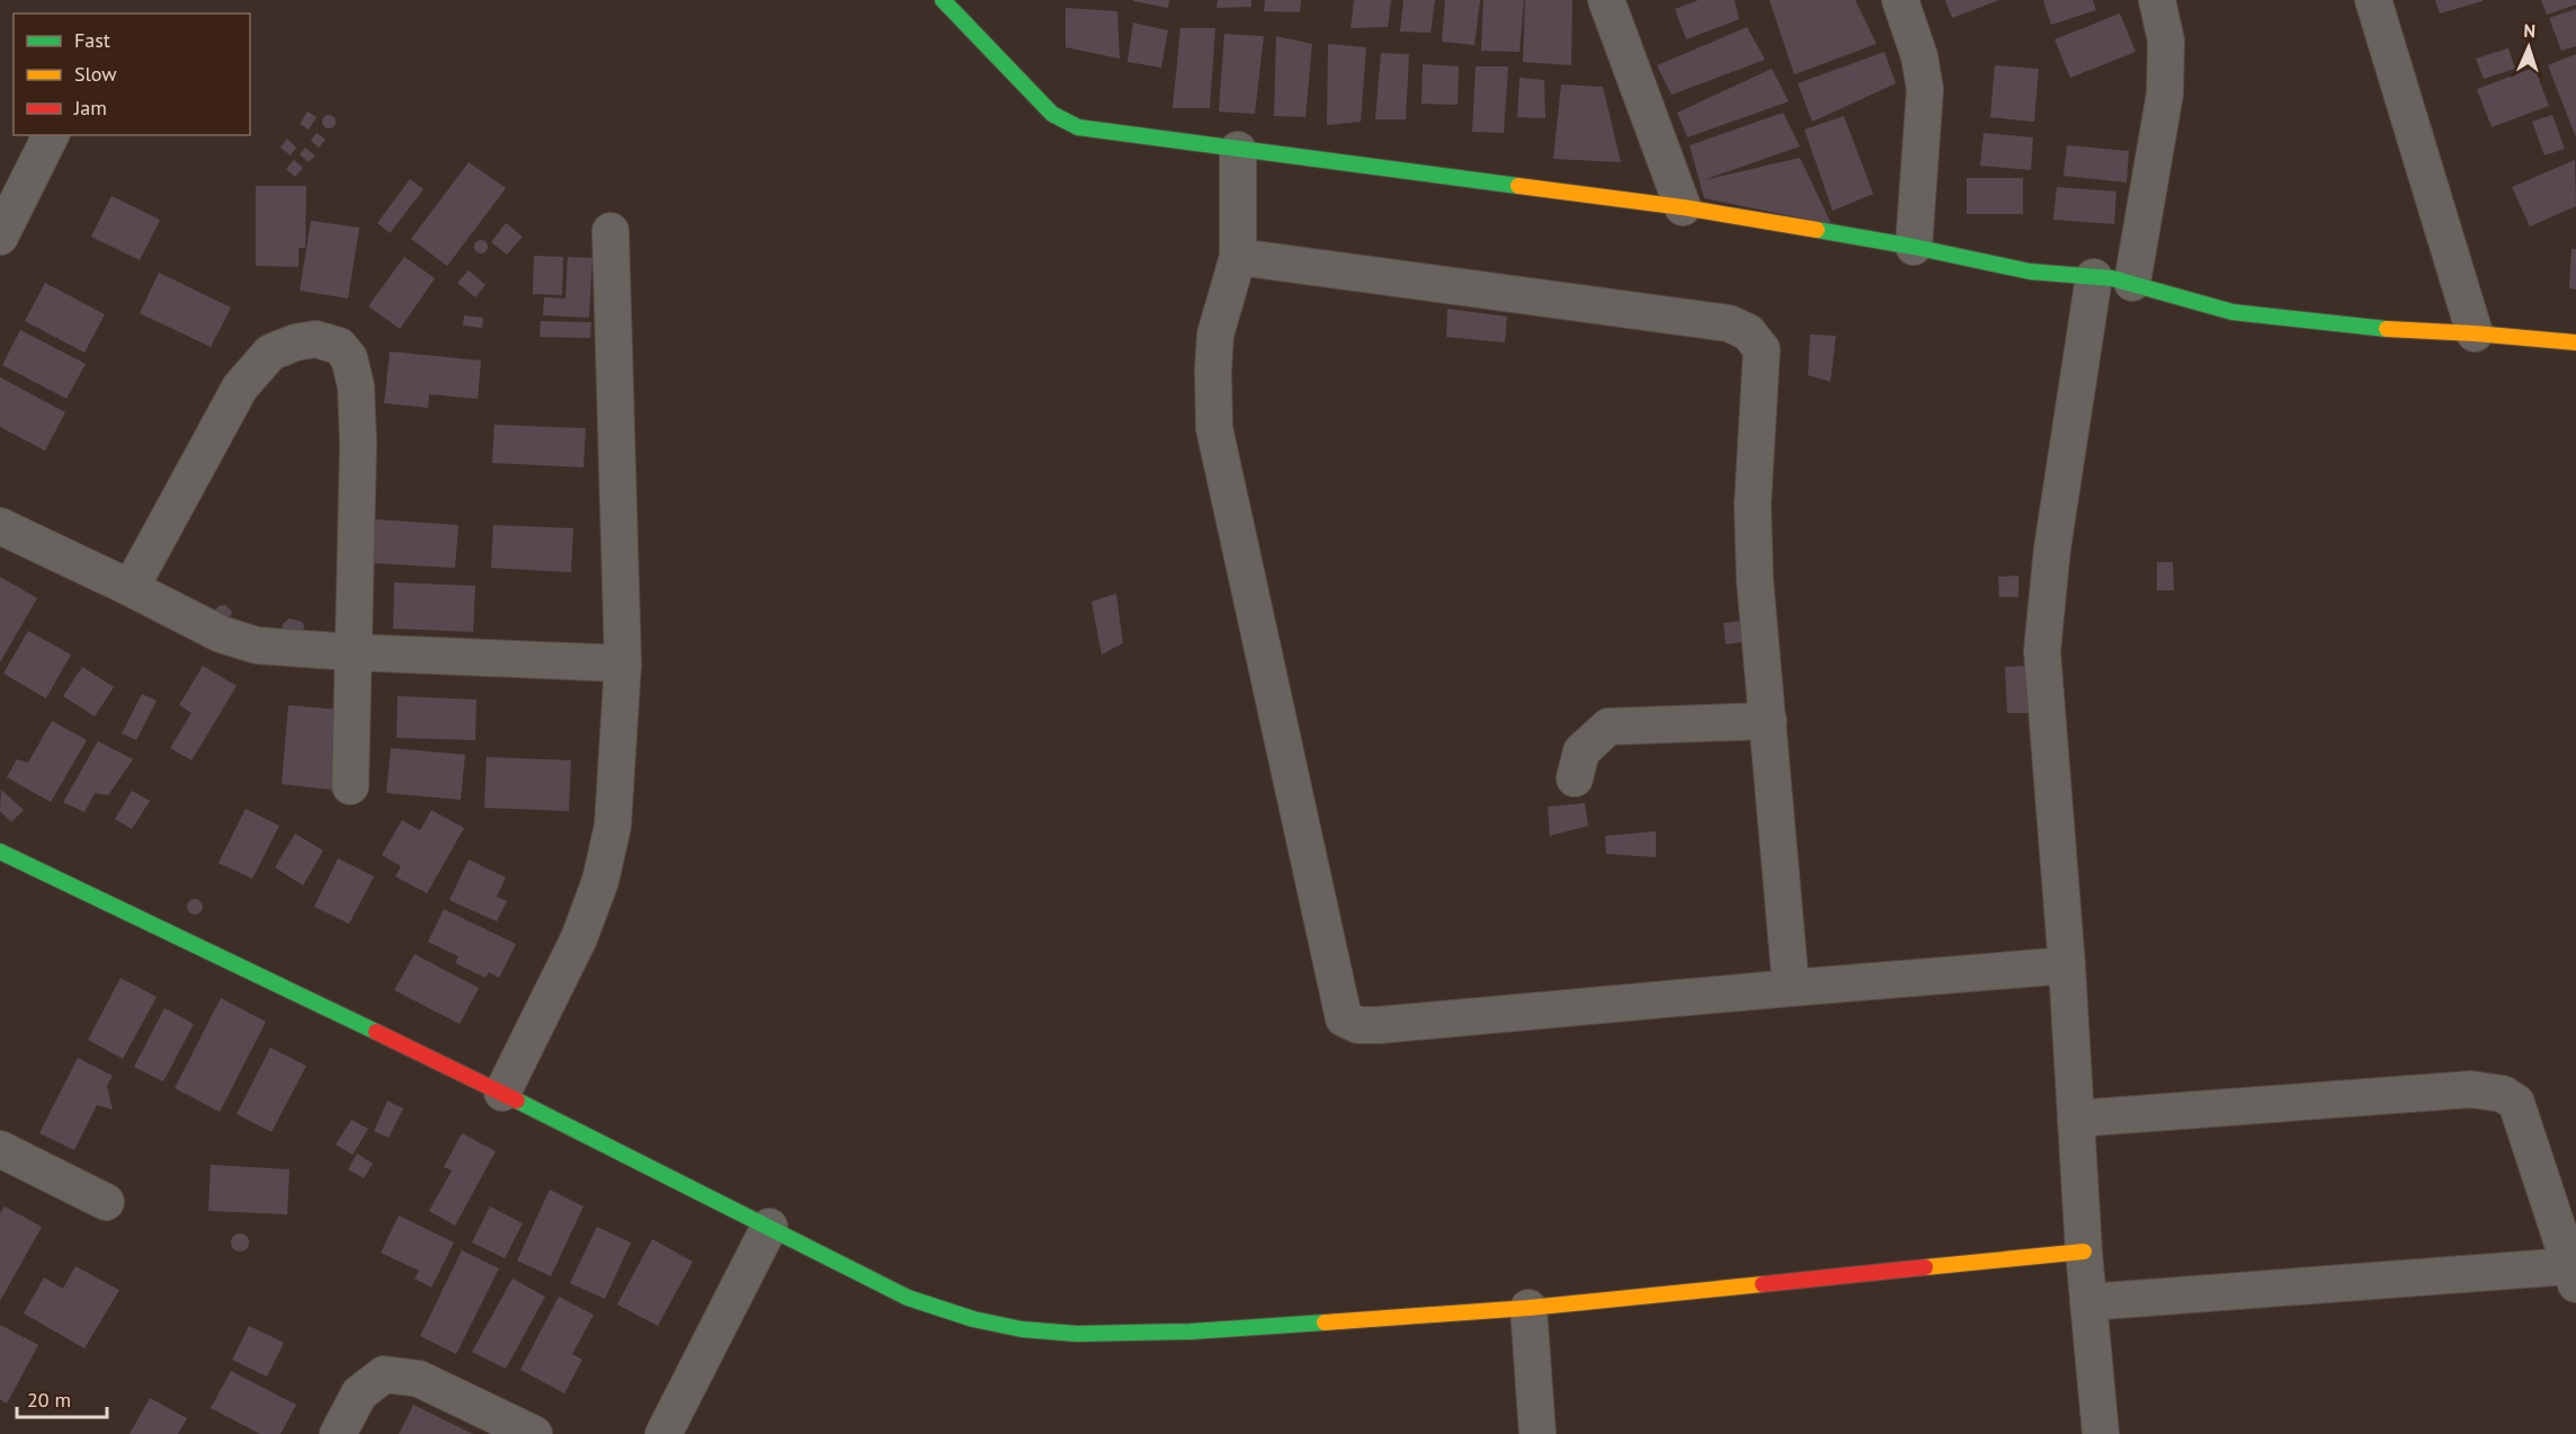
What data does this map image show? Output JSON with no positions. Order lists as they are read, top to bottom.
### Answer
{
  "legend": ["Fast", "Slow", "Jam"],
  "scale_bar": "20 m",
  "north": "top"
}
